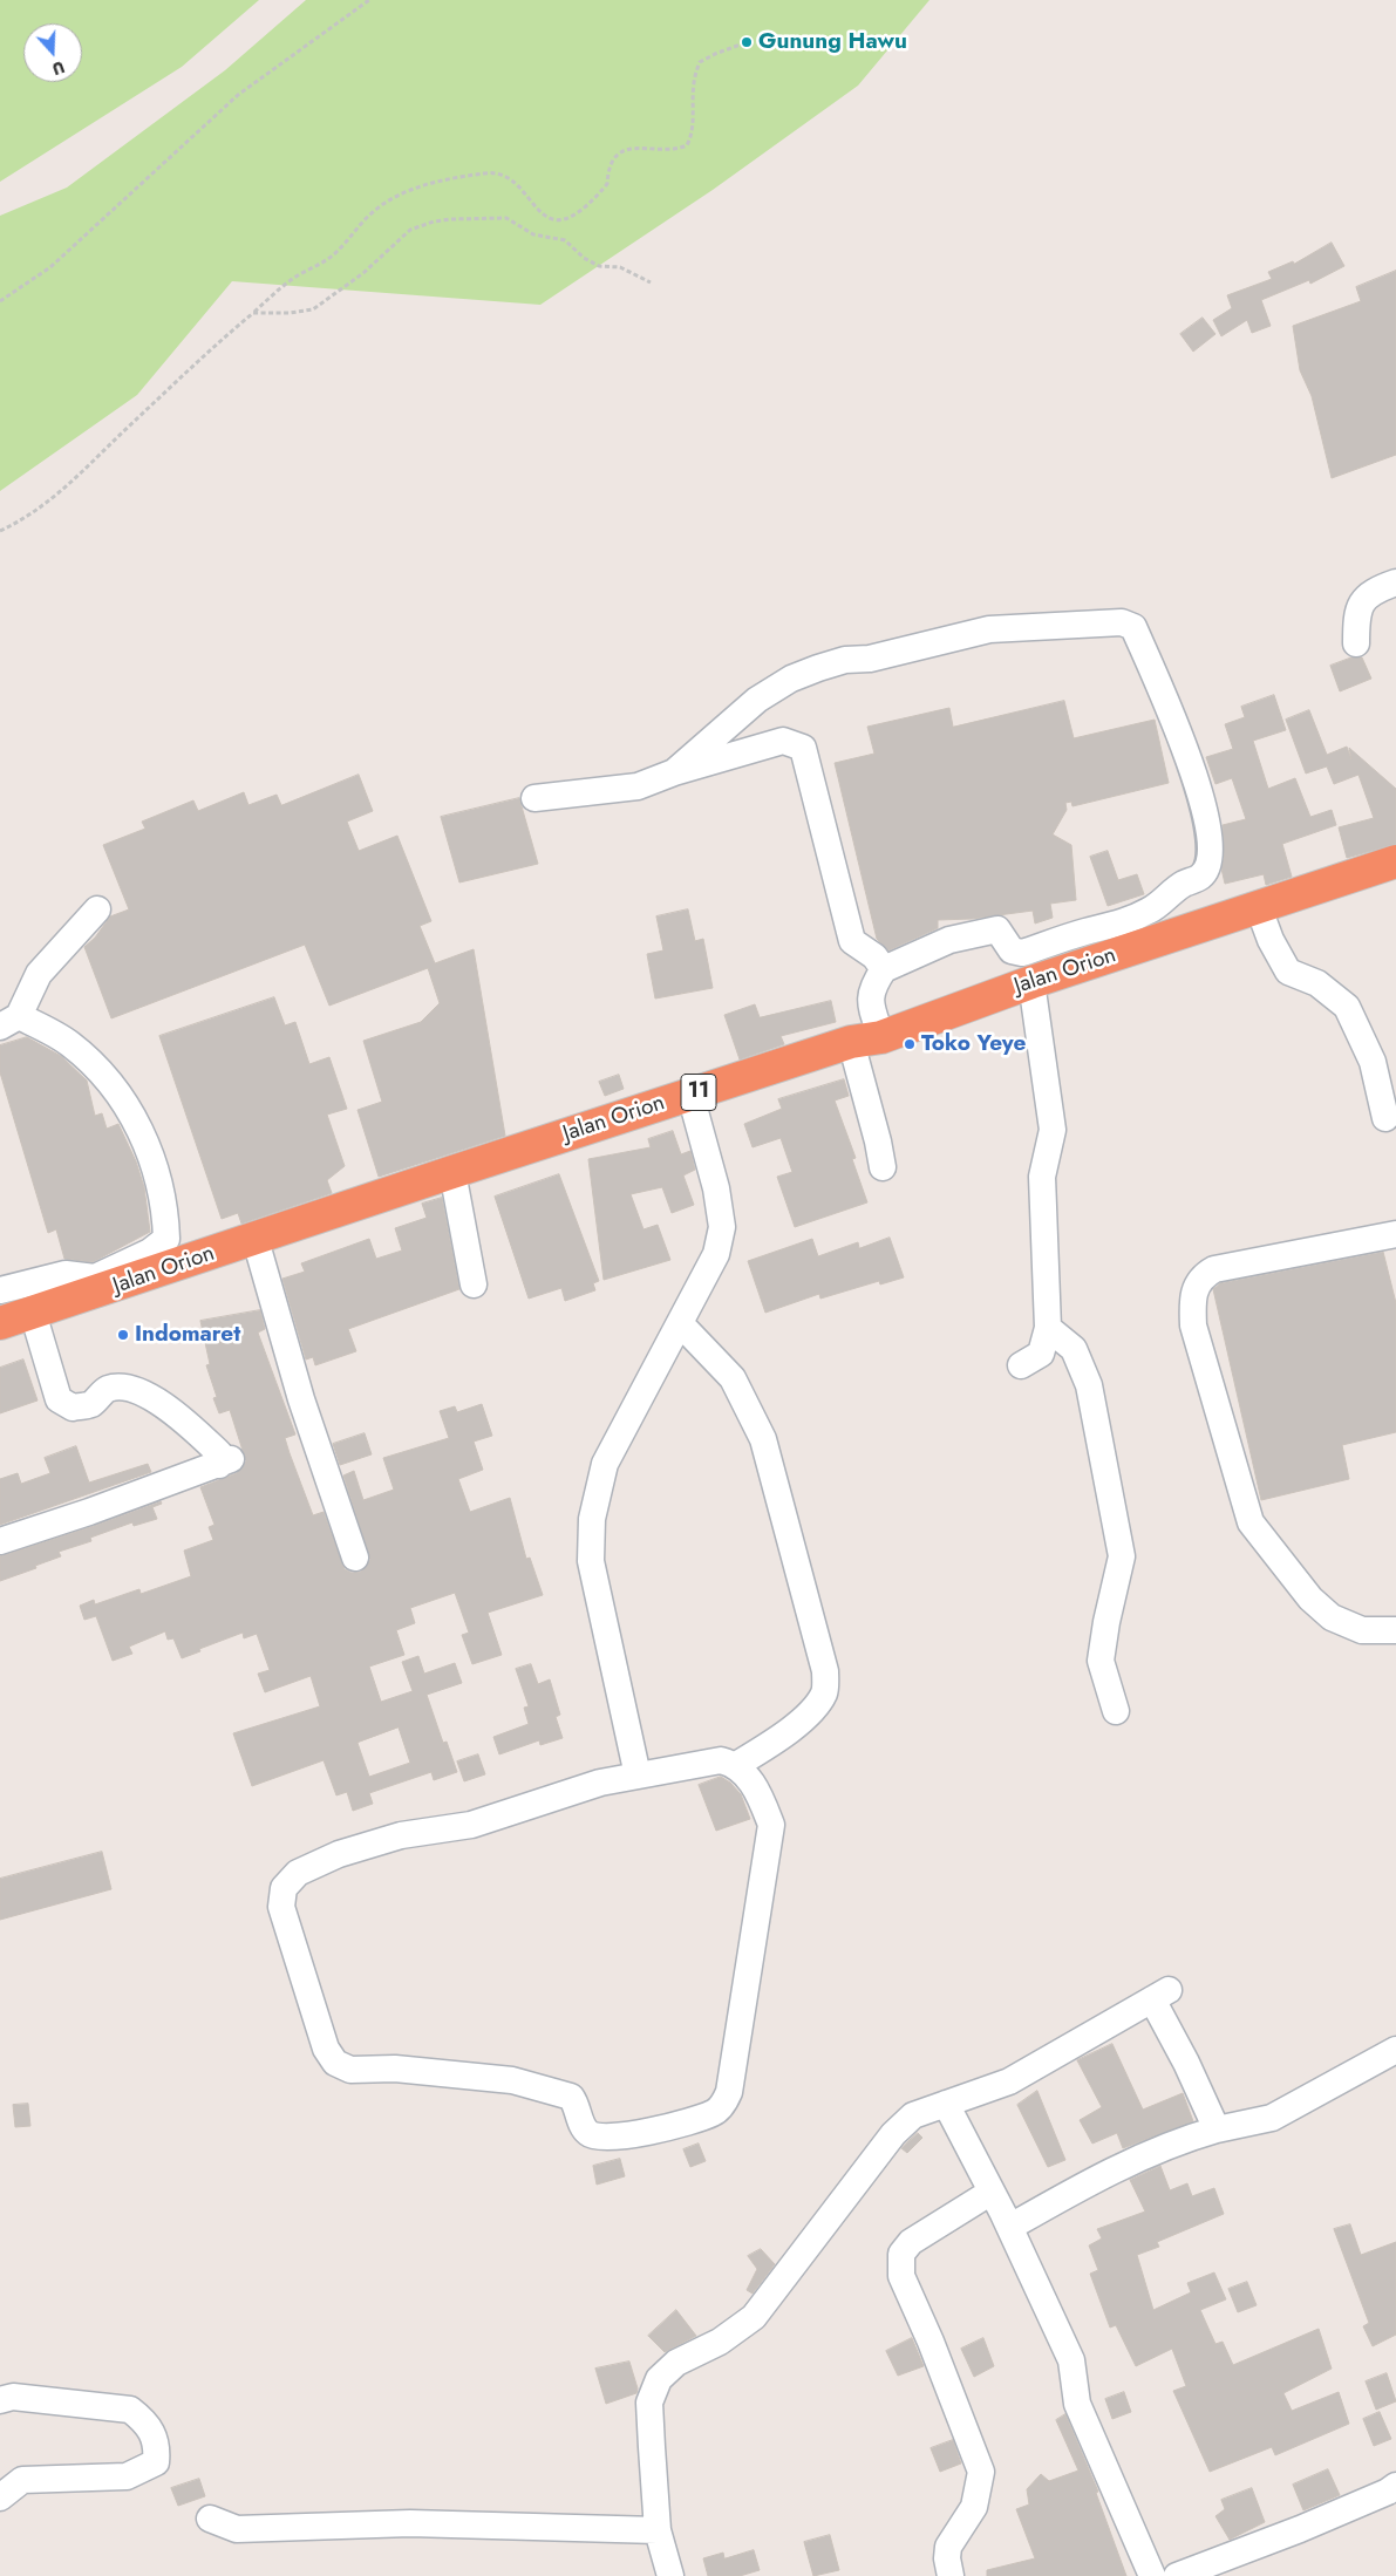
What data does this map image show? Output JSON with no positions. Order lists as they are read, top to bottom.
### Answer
{
  "streets": {
    "highway": ["Jalan Orion", "11"]
  },
  "places": ["Gunung Hawu", "Toko Yeye", "Indomaret"],
  "north": "bottom"
}
